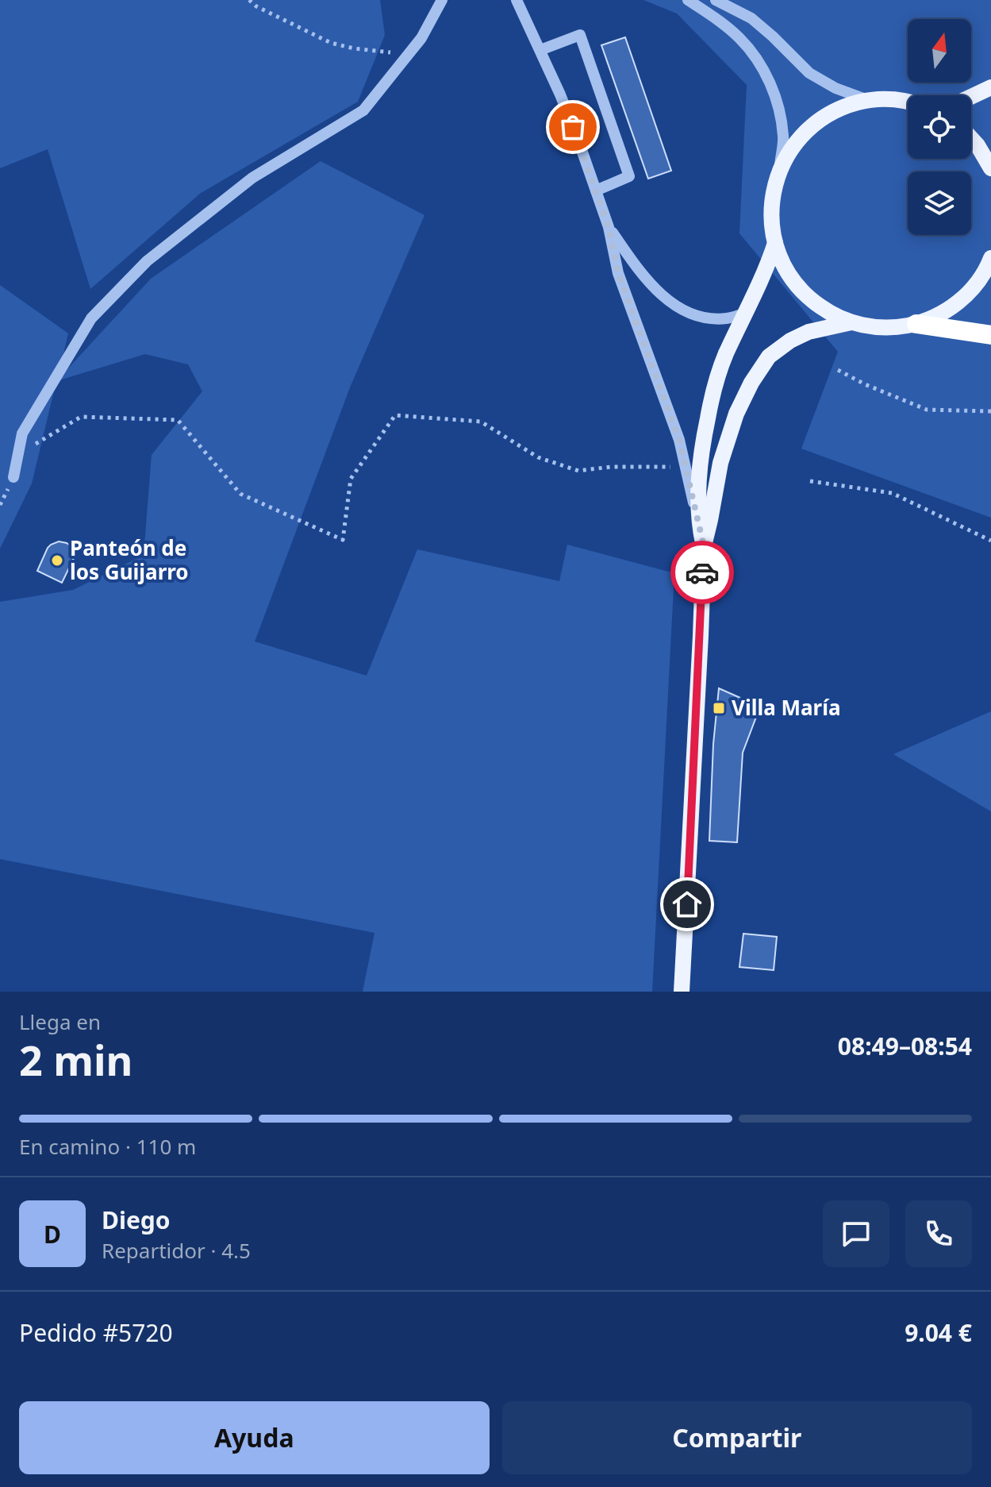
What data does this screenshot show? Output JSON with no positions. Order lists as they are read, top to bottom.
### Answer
{
  "places": {
    "other": ["Panteón de los Guijarro"],
    "transit": ["Villa María"]
  },
  "north": "top",
  "page": {
    "heading": ["2 min", "Llega en", "08:49–08:54"],
    "panel": [
      "Diego",
      "Repartidor · 4.5",
      "Pedido #5720",
      "9.04 €"
    ],
    "bar": "En camino · 110 m",
    "round": "D",
    "buttons": ["Ayuda", "Compartir"]
  }
}
